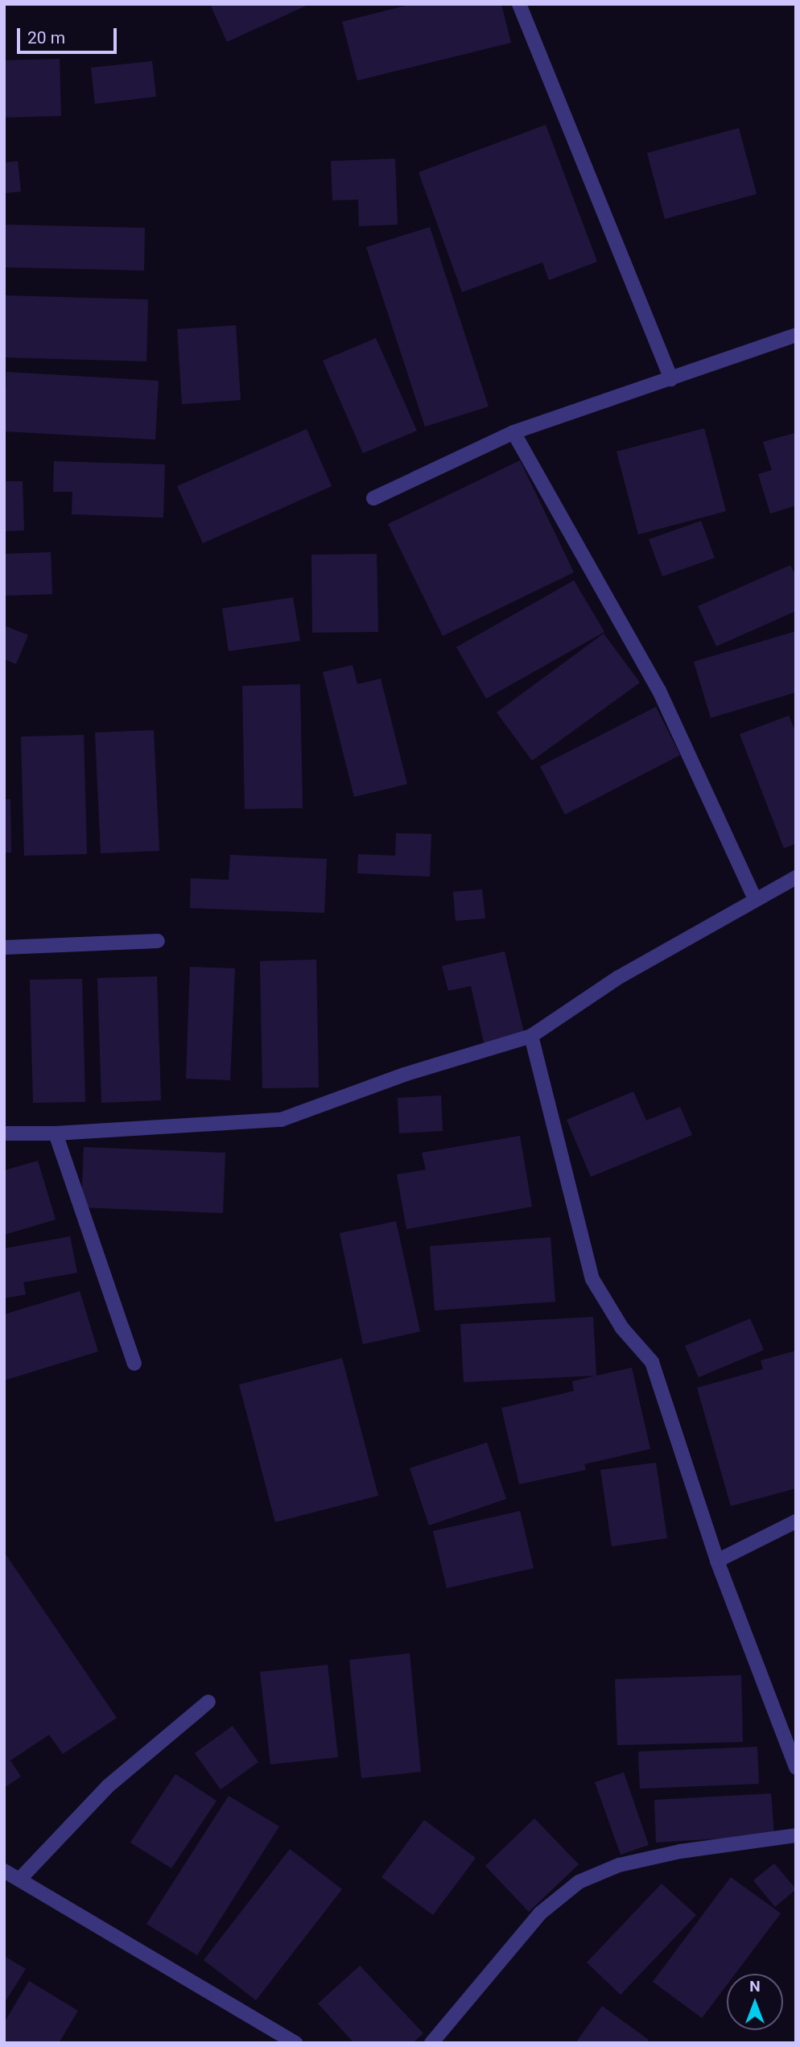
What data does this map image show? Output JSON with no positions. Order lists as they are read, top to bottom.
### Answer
{
  "scale_bar": "20 m",
  "north": "top"
}
